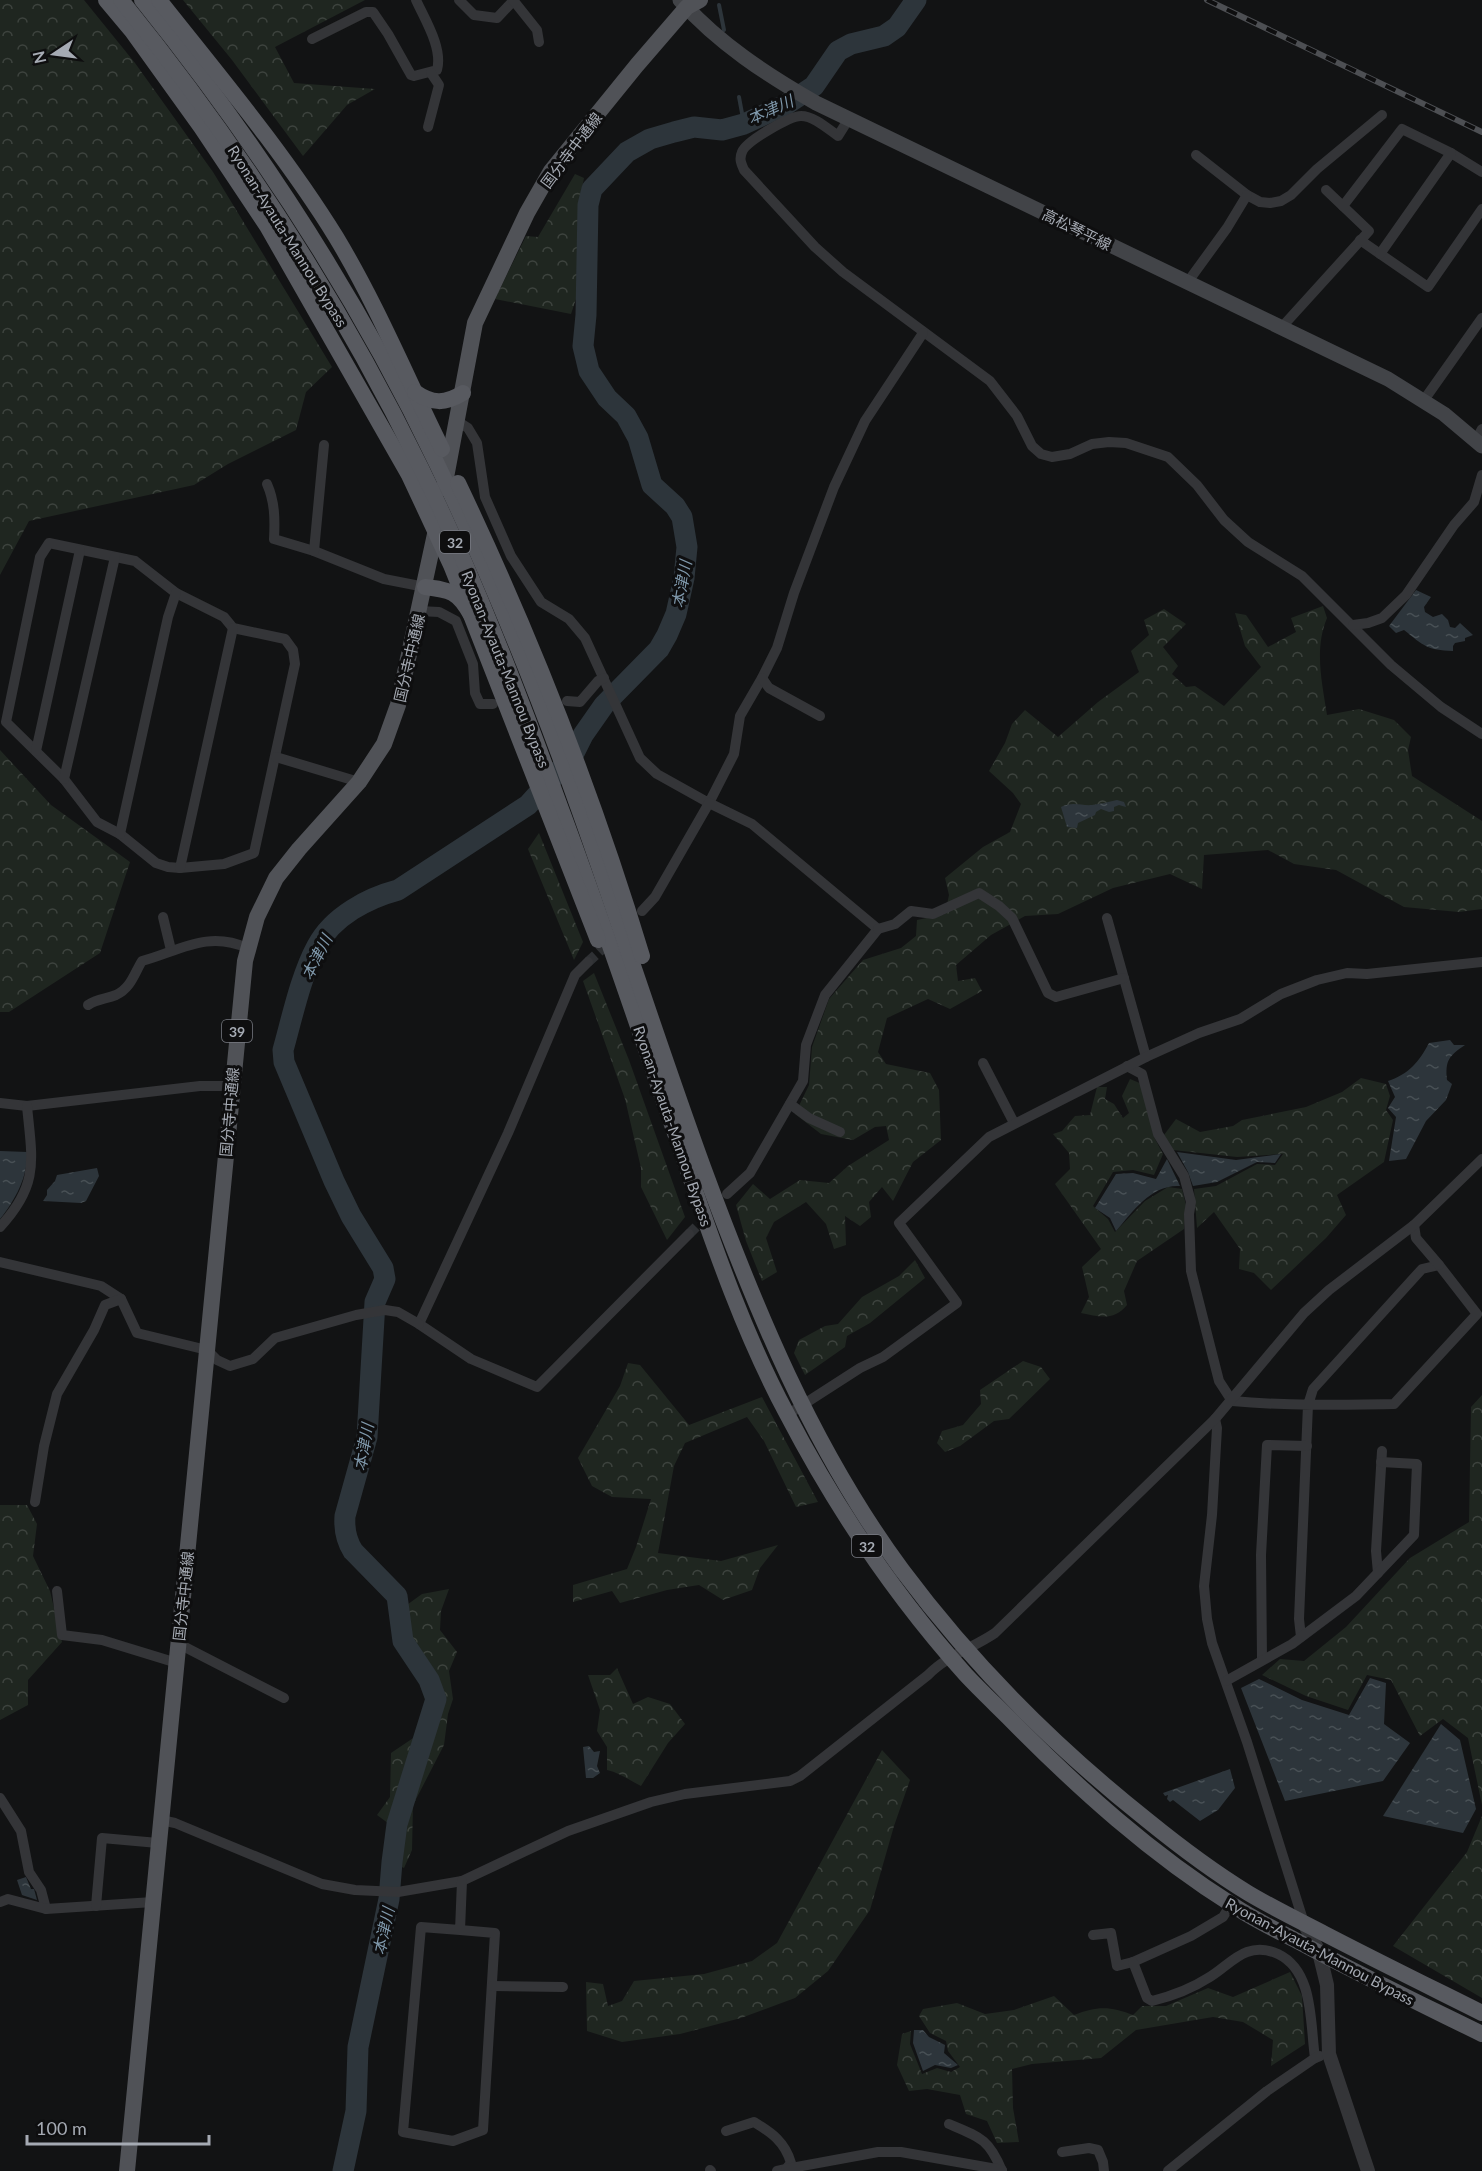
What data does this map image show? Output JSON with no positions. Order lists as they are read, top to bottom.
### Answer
{
  "streets": {
    "highway": ["Ryonan-Ayauta-Mannou Bypass", "32"],
    "main road": ["国分寺中通線", "高松琴平線", "39"]
  },
  "crossings": [
    ["国分寺中通線", "高松琴平線"]
  ],
  "water": ["本津川"],
  "scale_bar": "100 m",
  "north": "left"
}
